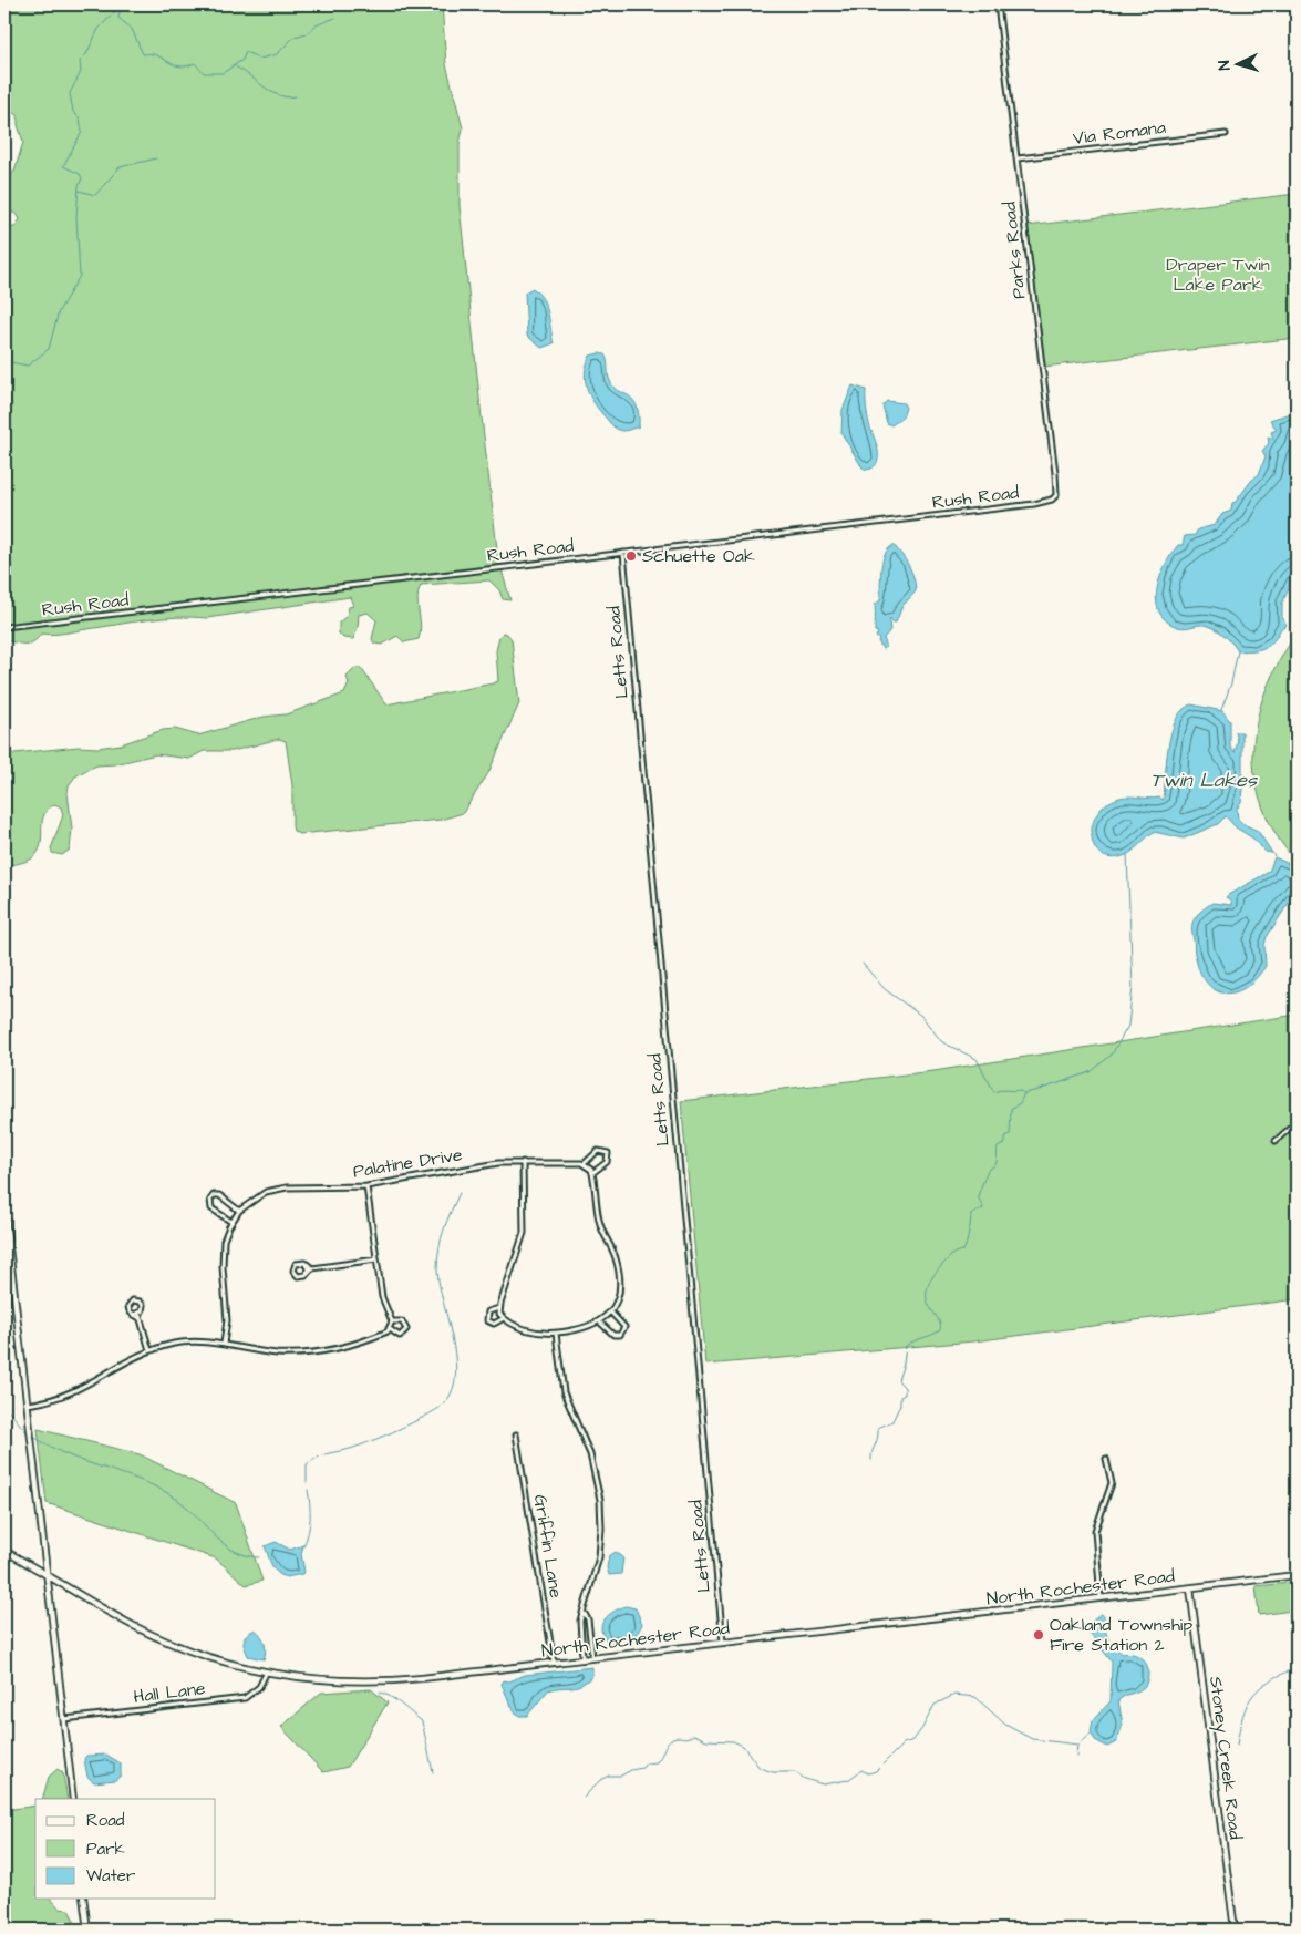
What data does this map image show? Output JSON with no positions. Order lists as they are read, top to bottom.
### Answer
{
  "streets": {
    "main road": ["North Rochester Road", "Stoney Creek Road"],
    "street": [
      "Via Romana",
      "Parks Road",
      "Rush Road",
      "Letts Road",
      "Palatine Drive",
      "Griffin Lane",
      "Hall Lane"
    ]
  },
  "crossings": [
    ["Via Romana", "Parks Road"],
    ["Parks Road", "Rush Road"],
    ["Rush Road", "Letts Road"],
    ["Letts Road", "North Rochester Road"],
    ["Griffin Lane", "North Rochester Road"],
    ["North Rochester Road", "Hall Lane"],
    ["North Rochester Road", "Stoney Creek Road"]
  ],
  "water": ["Twin Lakes"],
  "parks": ["Draper Twin Lake Park"],
  "places": ["Schuette Oak", "Oakland Township Fire Station 2"],
  "legend": ["Road", "Park", "Water"],
  "north": "left"
}
